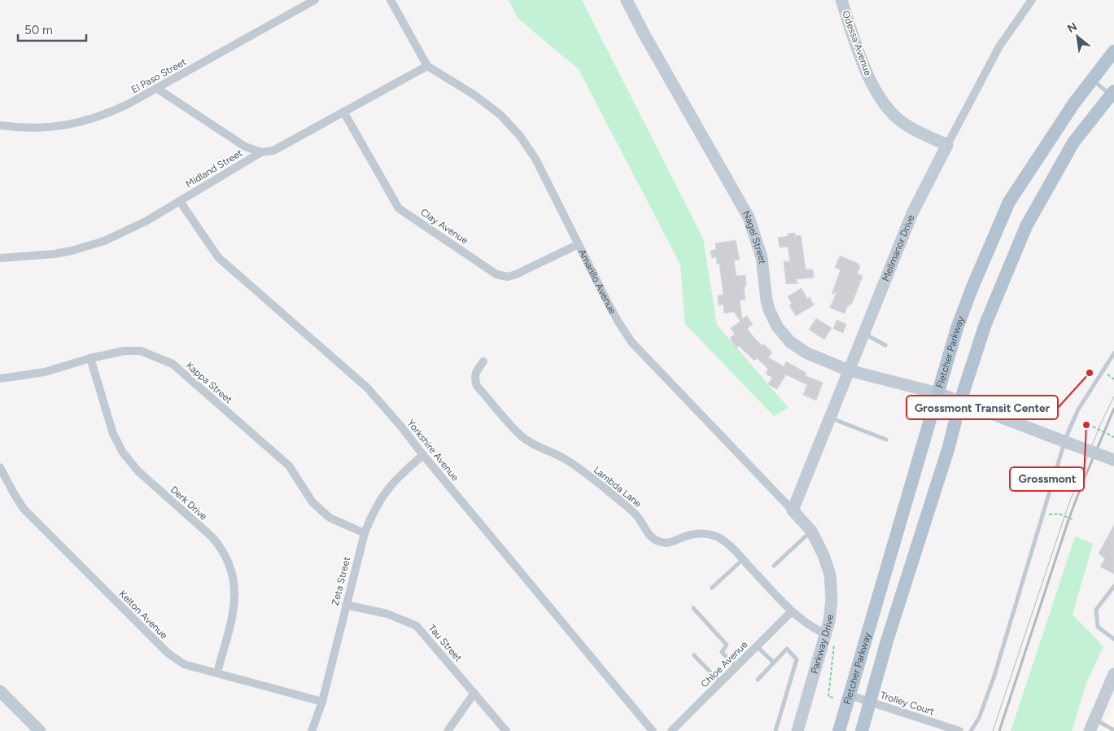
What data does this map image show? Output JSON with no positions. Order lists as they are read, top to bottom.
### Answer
{
  "streets": {
    "main road": ["Fletcher Parkway"],
    "street": [
      "Odessa Avenue",
      "El Paso Street",
      "Midland Street",
      "Clay Avenue",
      "Nagel Street",
      "Mellmanor Drive",
      "Amarillo Avenue",
      "Kappa Street",
      "Yorkshire Avenue",
      "Lambda Lane",
      "Derk Drive",
      "Zeta Street",
      "Kelton Avenue",
      "Tau Street",
      "Parkway Drive",
      "Chloe Avenue",
      "Trolley Court"
    ]
  },
  "crossings": [
    ["Odessa Avenue", "Mellmanor Drive"],
    ["Midland Street", "Clay Avenue"],
    ["Midland Street", "Amarillo Avenue"],
    ["Midland Street", "Yorkshire Avenue"],
    ["Clay Avenue", "Amarillo Avenue"],
    ["Nagel Street", "Mellmanor Drive"],
    ["Nagel Street", "Fletcher Parkway"],
    ["Mellmanor Drive", "Amarillo Avenue"],
    ["Amarillo Avenue", "Parkway Drive"],
    ["Fletcher Parkway", "Trolley Court"],
    ["Kappa Street", "Derk Drive"],
    ["Kappa Street", "Zeta Street"],
    ["Yorkshire Avenue", "Zeta Street"],
    ["Lambda Lane", "Parkway Drive"],
    ["Lambda Lane", "Chloe Avenue"],
    ["Derk Drive", "Kelton Avenue"],
    ["Zeta Street", "Kelton Avenue"],
    ["Zeta Street", "Tau Street"]
  ],
  "places": ["Grossmont Transit Center", "Grossmont"],
  "scale_bar": "50 m",
  "north": "top left"
}
